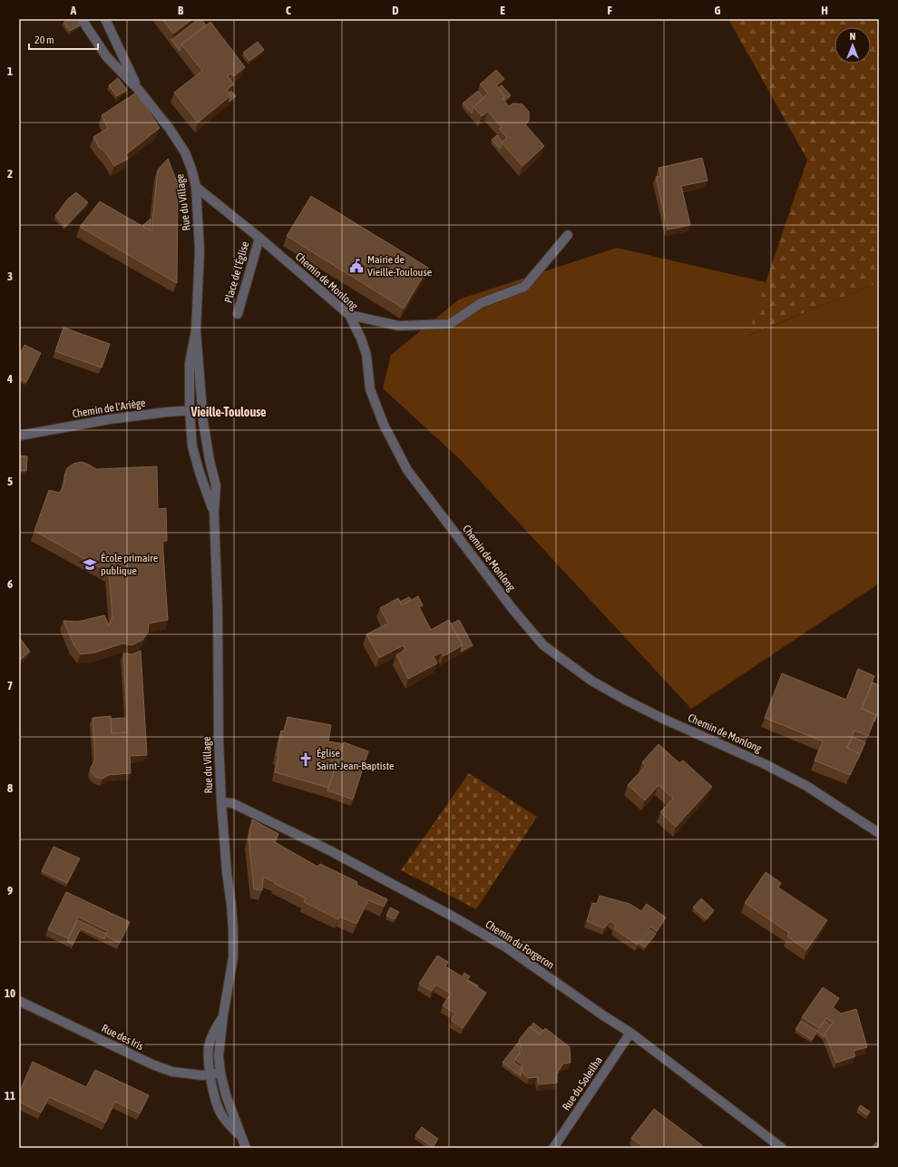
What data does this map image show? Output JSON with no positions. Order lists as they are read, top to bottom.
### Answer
{
  "streets": {
    "street": [
      "Rue du Village",
      "Place de l'Église",
      "Chemin de Monlong",
      "Chemin de l'Ariège",
      "Chemin du Forgeron",
      "Rue des Iris",
      "Rue du Soleilha"
    ]
  },
  "crossings": [
    ["Rue du Village", "Chemin de Monlong"],
    ["Rue du Village", "Chemin de l'Ariège"],
    ["Rue du Village", "Chemin du Forgeron"],
    ["Rue du Village", "Rue des Iris"],
    ["Place de l'Église", "Chemin de Monlong"],
    ["Chemin du Forgeron", "Rue du Soleilha"]
  ],
  "districts": ["Vieille-Toulouse"],
  "places": {
    "public building": ["Mairie de Vieille-Toulouse"],
    "school or university": ["École primaire publique"],
    "church": ["Église Saint-Jean-Baptiste"]
  },
  "scale_bar": "20 m",
  "north": "top",
  "grid": {
    "columns": [
      "A",
      "B",
      "C",
      "D",
      "E",
      "F",
      "G",
      "H"
    ],
    "rows": [
      "1",
      "2",
      "3",
      "4",
      "5",
      "6",
      "7",
      "8",
      "9",
      "10",
      "11"
    ]
  }
}
